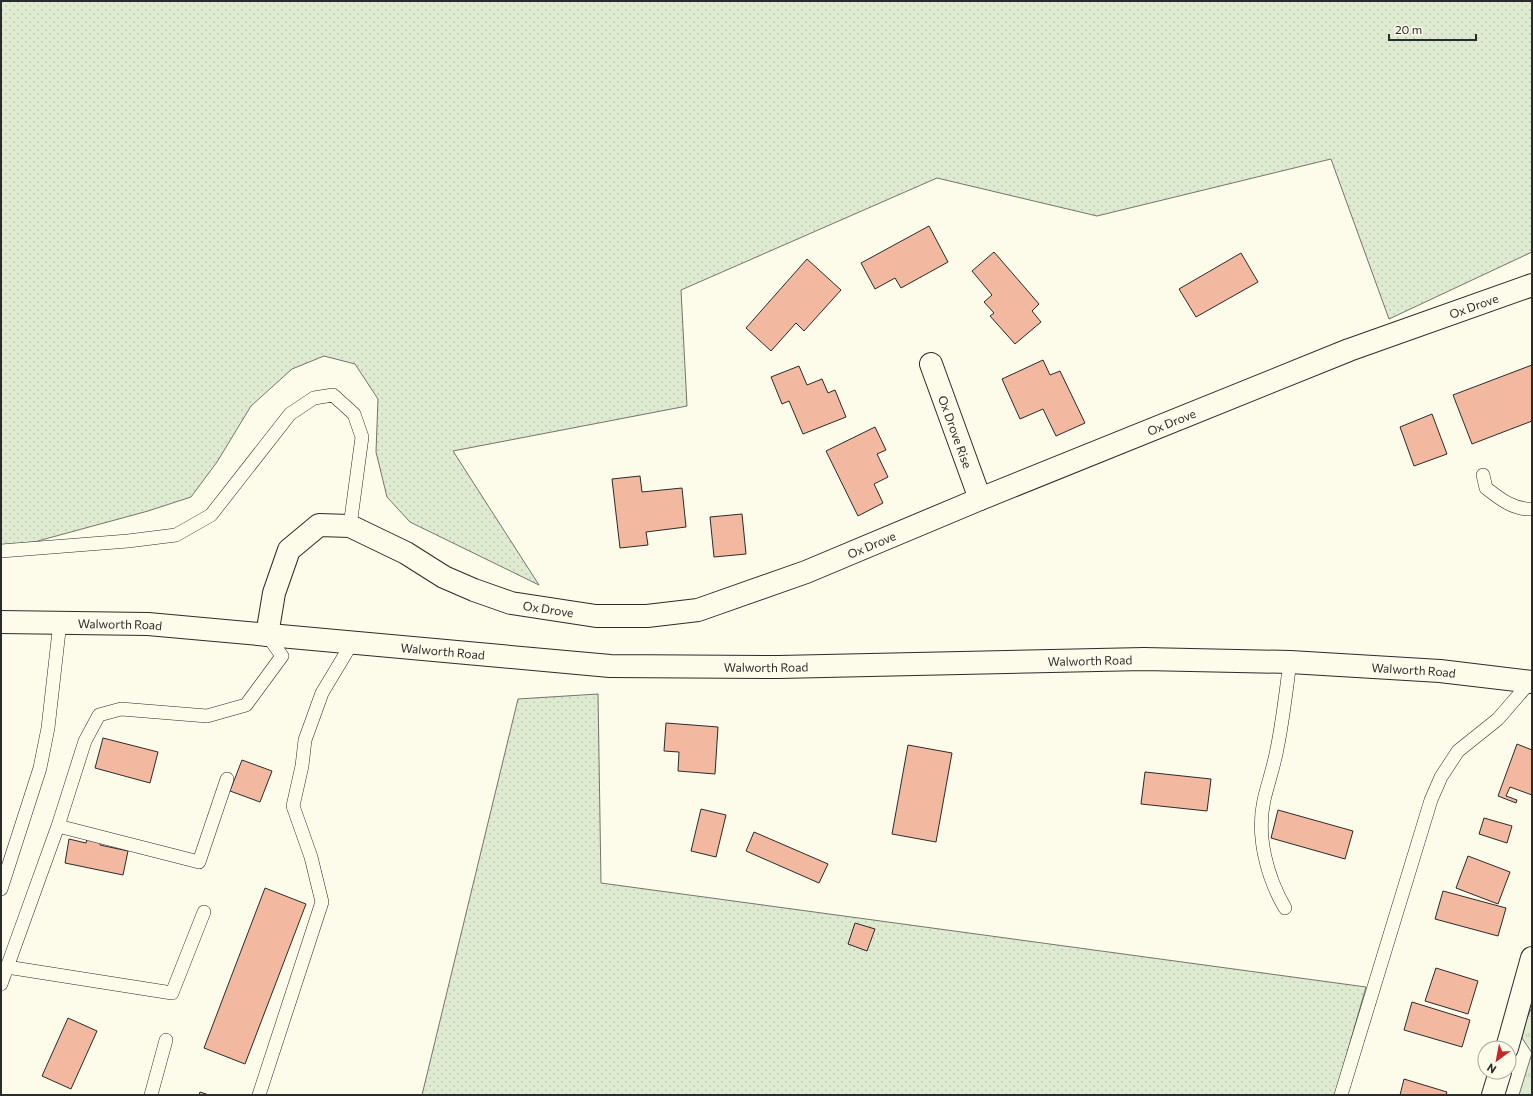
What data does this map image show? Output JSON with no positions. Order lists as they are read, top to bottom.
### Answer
{
  "streets": {
    "street": ["Ox Drove", "Ox Drove Rise", "Walworth Road"]
  },
  "crossings": [
    ["Ox Drove", "Ox Drove Rise"],
    ["Ox Drove", "Walworth Road"]
  ],
  "scale_bar": "20 m",
  "north": "bottom left"
}
